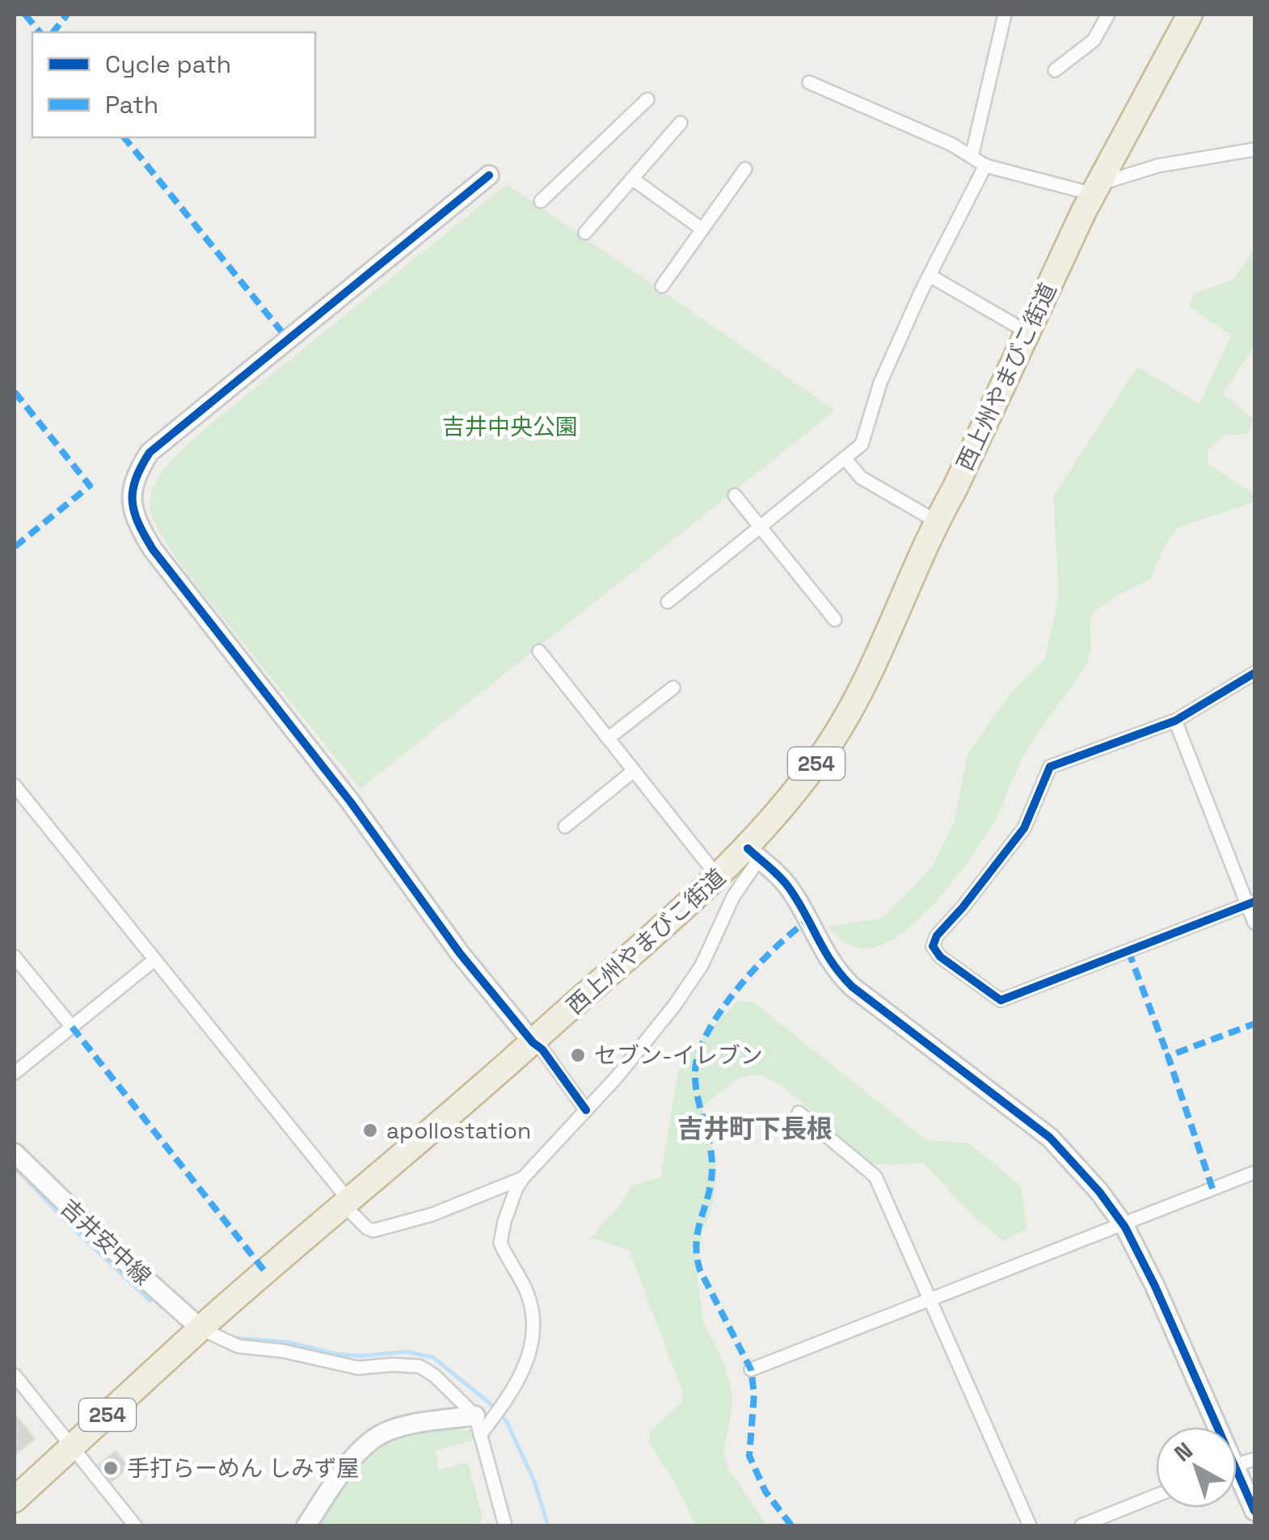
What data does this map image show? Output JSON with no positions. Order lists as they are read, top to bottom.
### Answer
{
  "streets": {
    "highway": ["西上州やまびこ街道", "254"],
    "street": ["吉井安中線"]
  },
  "crossings": [
    ["西上州やまびこ街道", "吉井安中線"]
  ],
  "districts": ["吉井町下長根"],
  "parks": ["吉井中央公園"],
  "places": ["セブン-イレブン", "apollostation", "手打らーめん しみず屋"],
  "legend": ["Cycle path", "Path"],
  "north": "top left"
}
